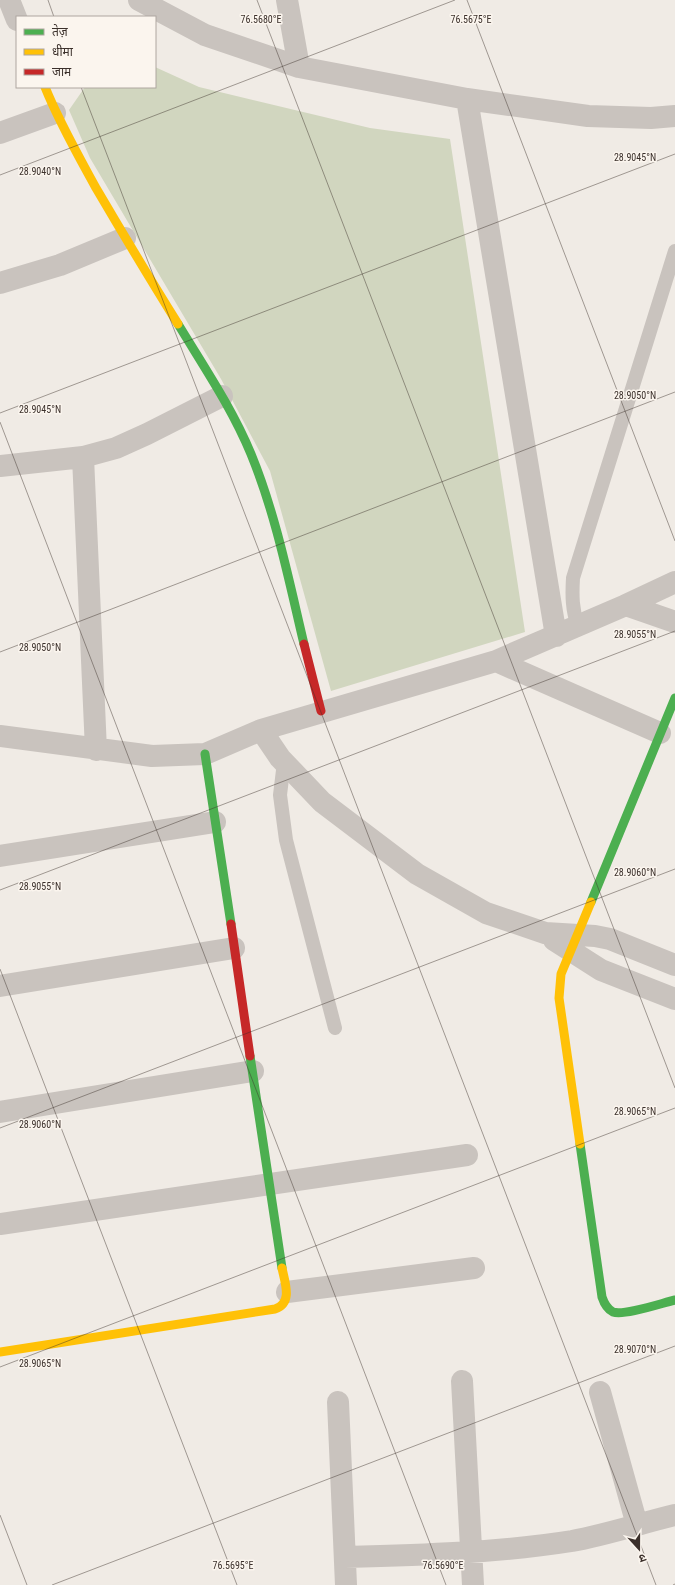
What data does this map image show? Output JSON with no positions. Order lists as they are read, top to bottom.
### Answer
{
  "legend": ["तेज़", "धीमा", "जाम"],
  "north": "bottom",
  "coordinates": [
    "76.5680°E",
    "76.5675°E",
    "28.9045°N",
    "28.9040°N",
    "28.9050°N",
    "28.9055°N",
    "28.9060°N",
    "28.9065°N",
    "28.9070°N",
    "76.5695°E",
    "76.5690°E"
  ]
}
